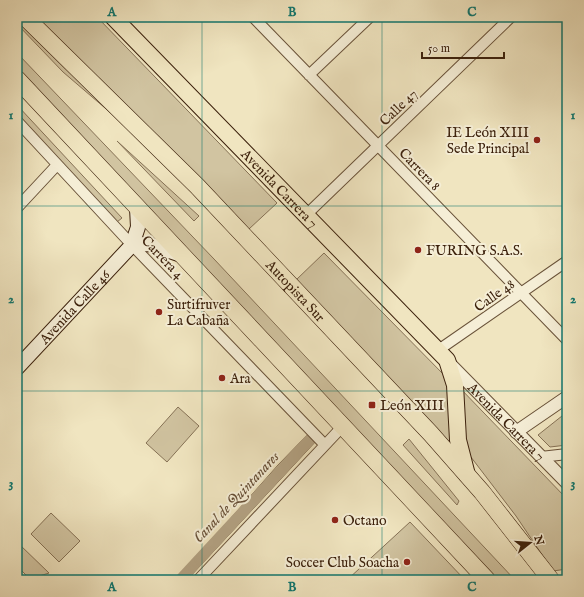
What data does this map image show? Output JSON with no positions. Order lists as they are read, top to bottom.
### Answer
{
  "streets": {
    "highway": ["Autopista Sur"],
    "main road": ["Avenida Carrera 7", "Avenida Calle 46"],
    "street": [
      "Calle 47",
      "Carrera 8",
      "Carrera 4",
      "Calle 48"
    ]
  },
  "crossings": [
    ["Calle 47", "Carrera 8"],
    ["Calle 47", "Avenida Carrera 7"],
    ["Carrera 8", "Calle 48"],
    ["Avenida Carrera 7", "Autopista Sur"],
    ["Avenida Carrera 7", "Calle 48"],
    ["Carrera 4", "Avenida Calle 46"]
  ],
  "water": ["Canal de Quintanares"],
  "places": {
    "other": [
      "IE León XIII Sede Principal",
      "FURING S.A.S.",
      "Surtifruver La Cabaña",
      "Ara",
      "Octano",
      "Soccer Club Soacha"
    ],
    "transit": ["León XIII"]
  },
  "scale_bar": "50 m",
  "north": "right",
  "grid": {
    "columns": ["A", "B", "C"],
    "rows": ["1", "2", "3"]
  }
}
